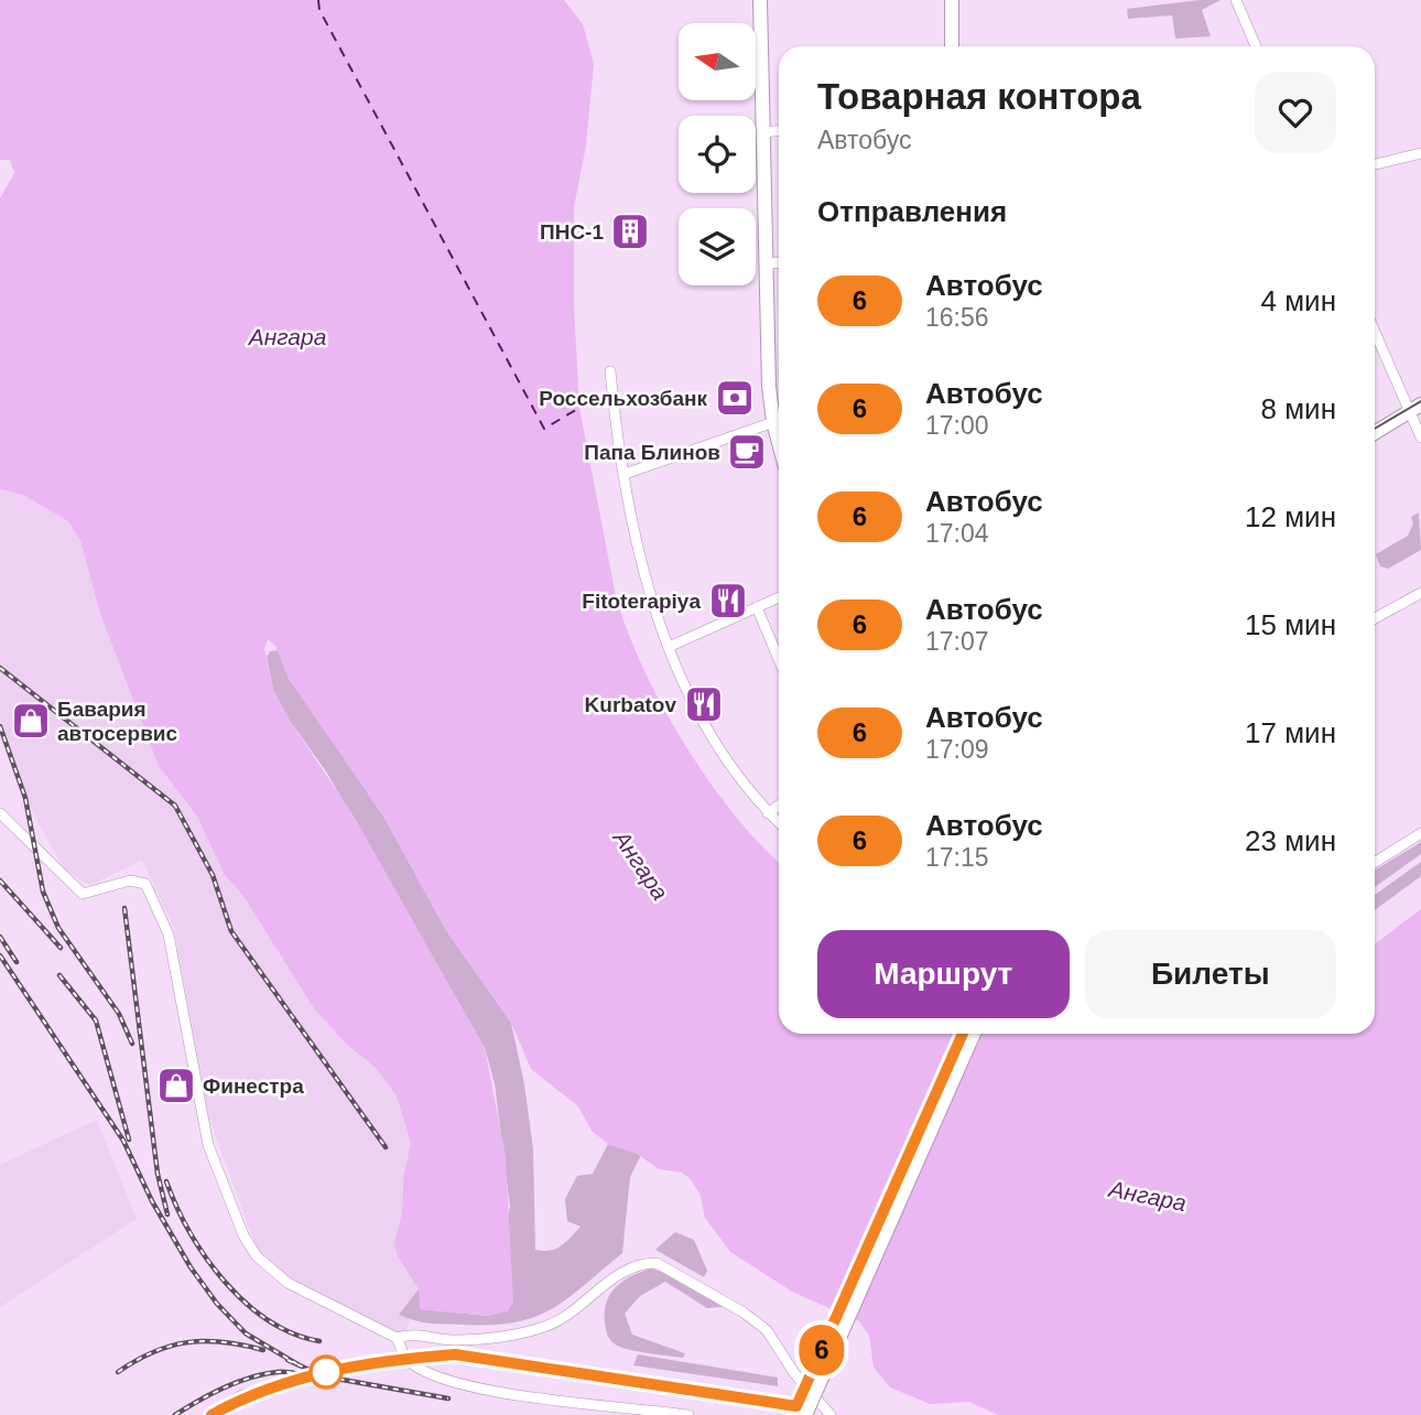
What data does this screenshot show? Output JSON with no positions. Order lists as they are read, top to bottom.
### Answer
{
  "water": ["Ангара"],
  "places": {
    "building": ["ПНС-1"],
    "bank": ["Россельхозбанк"],
    "cafe": ["Папа Блинов"],
    "restaurant": ["Fitoterapiya", "Kurbatov"],
    "shop": ["Бавария автосервис", "Финестра"]
  },
  "lines": ["bus line 6"],
  "north": "left",
  "page": {
    "on_map": "6",
    "heading": [
      ["Товарная контора", "Автобус"],
      "Отправления"
    ],
    "list": [
      {
        "mark": "6",
        "name": "Автобус",
        "note": "16:56",
        "value": "4 мин"
      },
      {
        "mark": "6",
        "name": "Автобус",
        "note": "17:00",
        "value": "8 мин"
      },
      {
        "mark": "6",
        "name": "Автобус",
        "note": "17:04",
        "value": "12 мин"
      },
      {
        "mark": "6",
        "name": "Автобус",
        "note": "17:07",
        "value": "15 мин"
      },
      {
        "mark": "6",
        "name": "Автобус",
        "note": "17:09",
        "value": "17 мин"
      },
      {
        "mark": "6",
        "name": "Автобус",
        "note": "17:15",
        "value": "23 мин"
      }
    ],
    "buttons": ["Маршрут", "Билеты"]
  }
}
